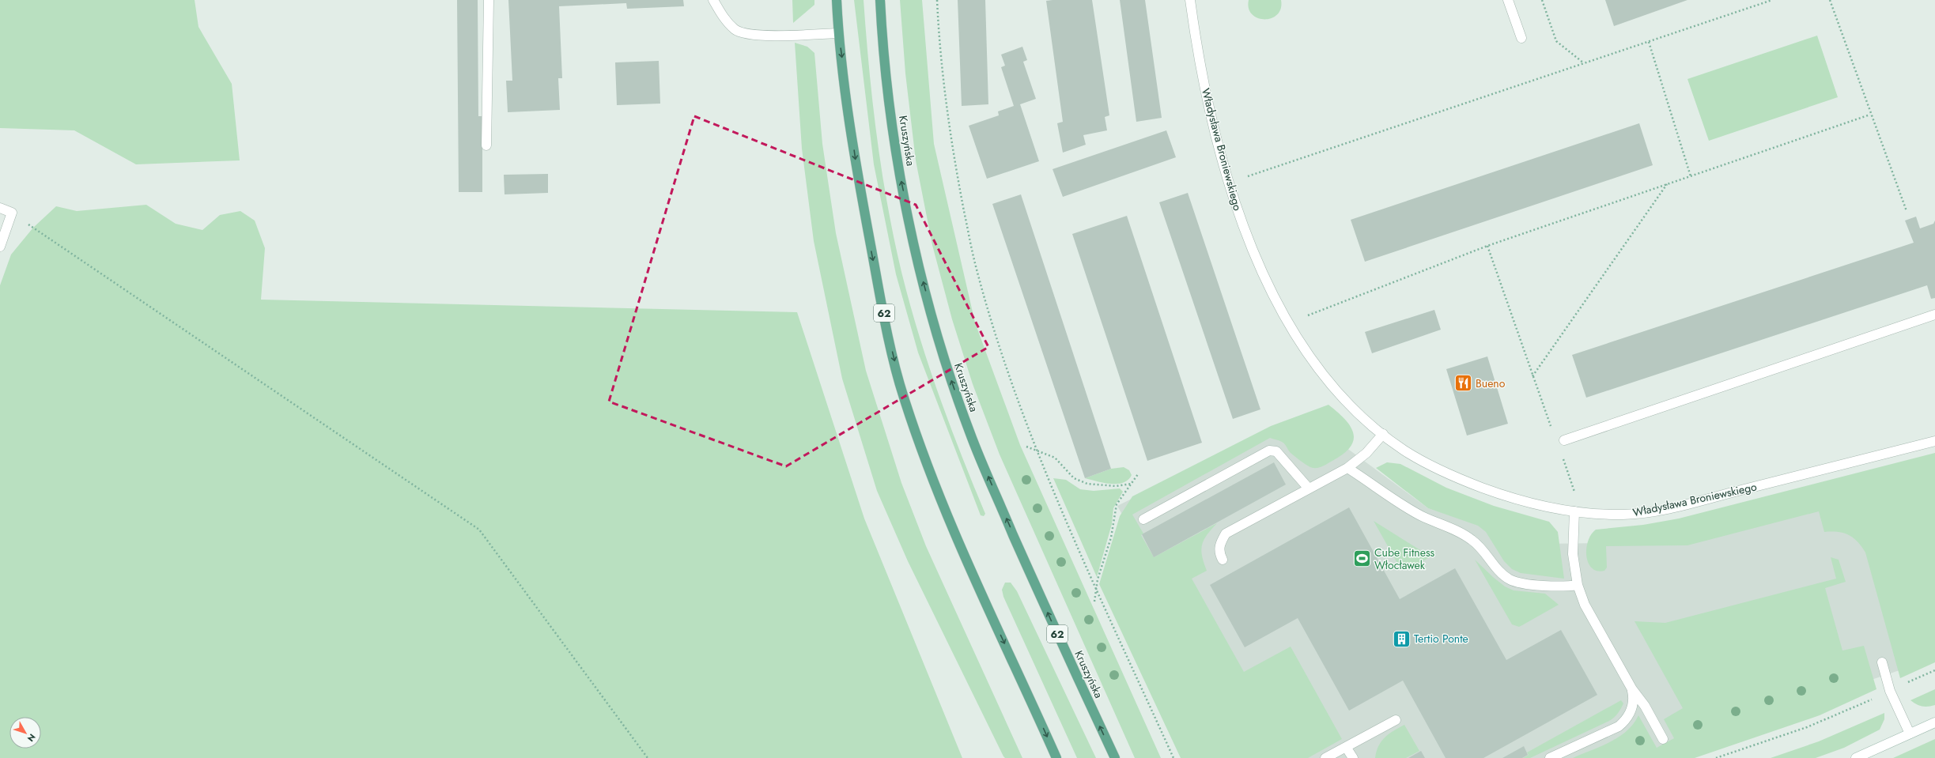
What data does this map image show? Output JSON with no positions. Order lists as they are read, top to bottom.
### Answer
{
  "streets": {
    "main road": ["Kruszyńska", "62"],
    "street": ["Władysława Broniewskiego"]
  },
  "places": {
    "restaurant": ["Bueno"],
    "sports": ["Cube Fitness Włocławek"],
    "building": ["Tertio Ponte"]
  },
  "north": "bottom right"
}
